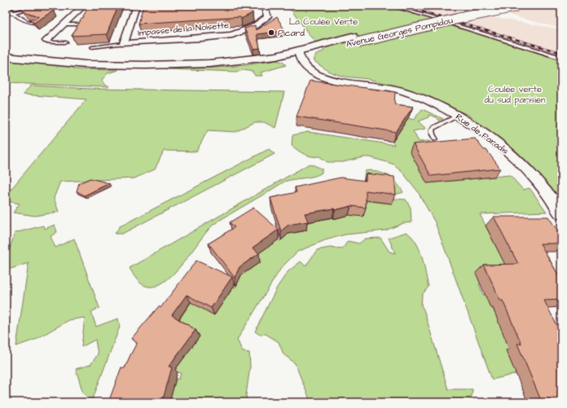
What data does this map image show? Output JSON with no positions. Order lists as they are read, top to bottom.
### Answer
{
  "streets": {
    "main road": ["Avenue Georges Pompidou"],
    "street": ["Impasse de la Noisette", "Rue de Paradis"]
  },
  "crossings": [
    ["Avenue Georges Pompidou", "Rue de Paradis"]
  ],
  "parks": ["La Coulée Verte", "Coulée verte du sud parisien"],
  "places": ["Picard"]
}
